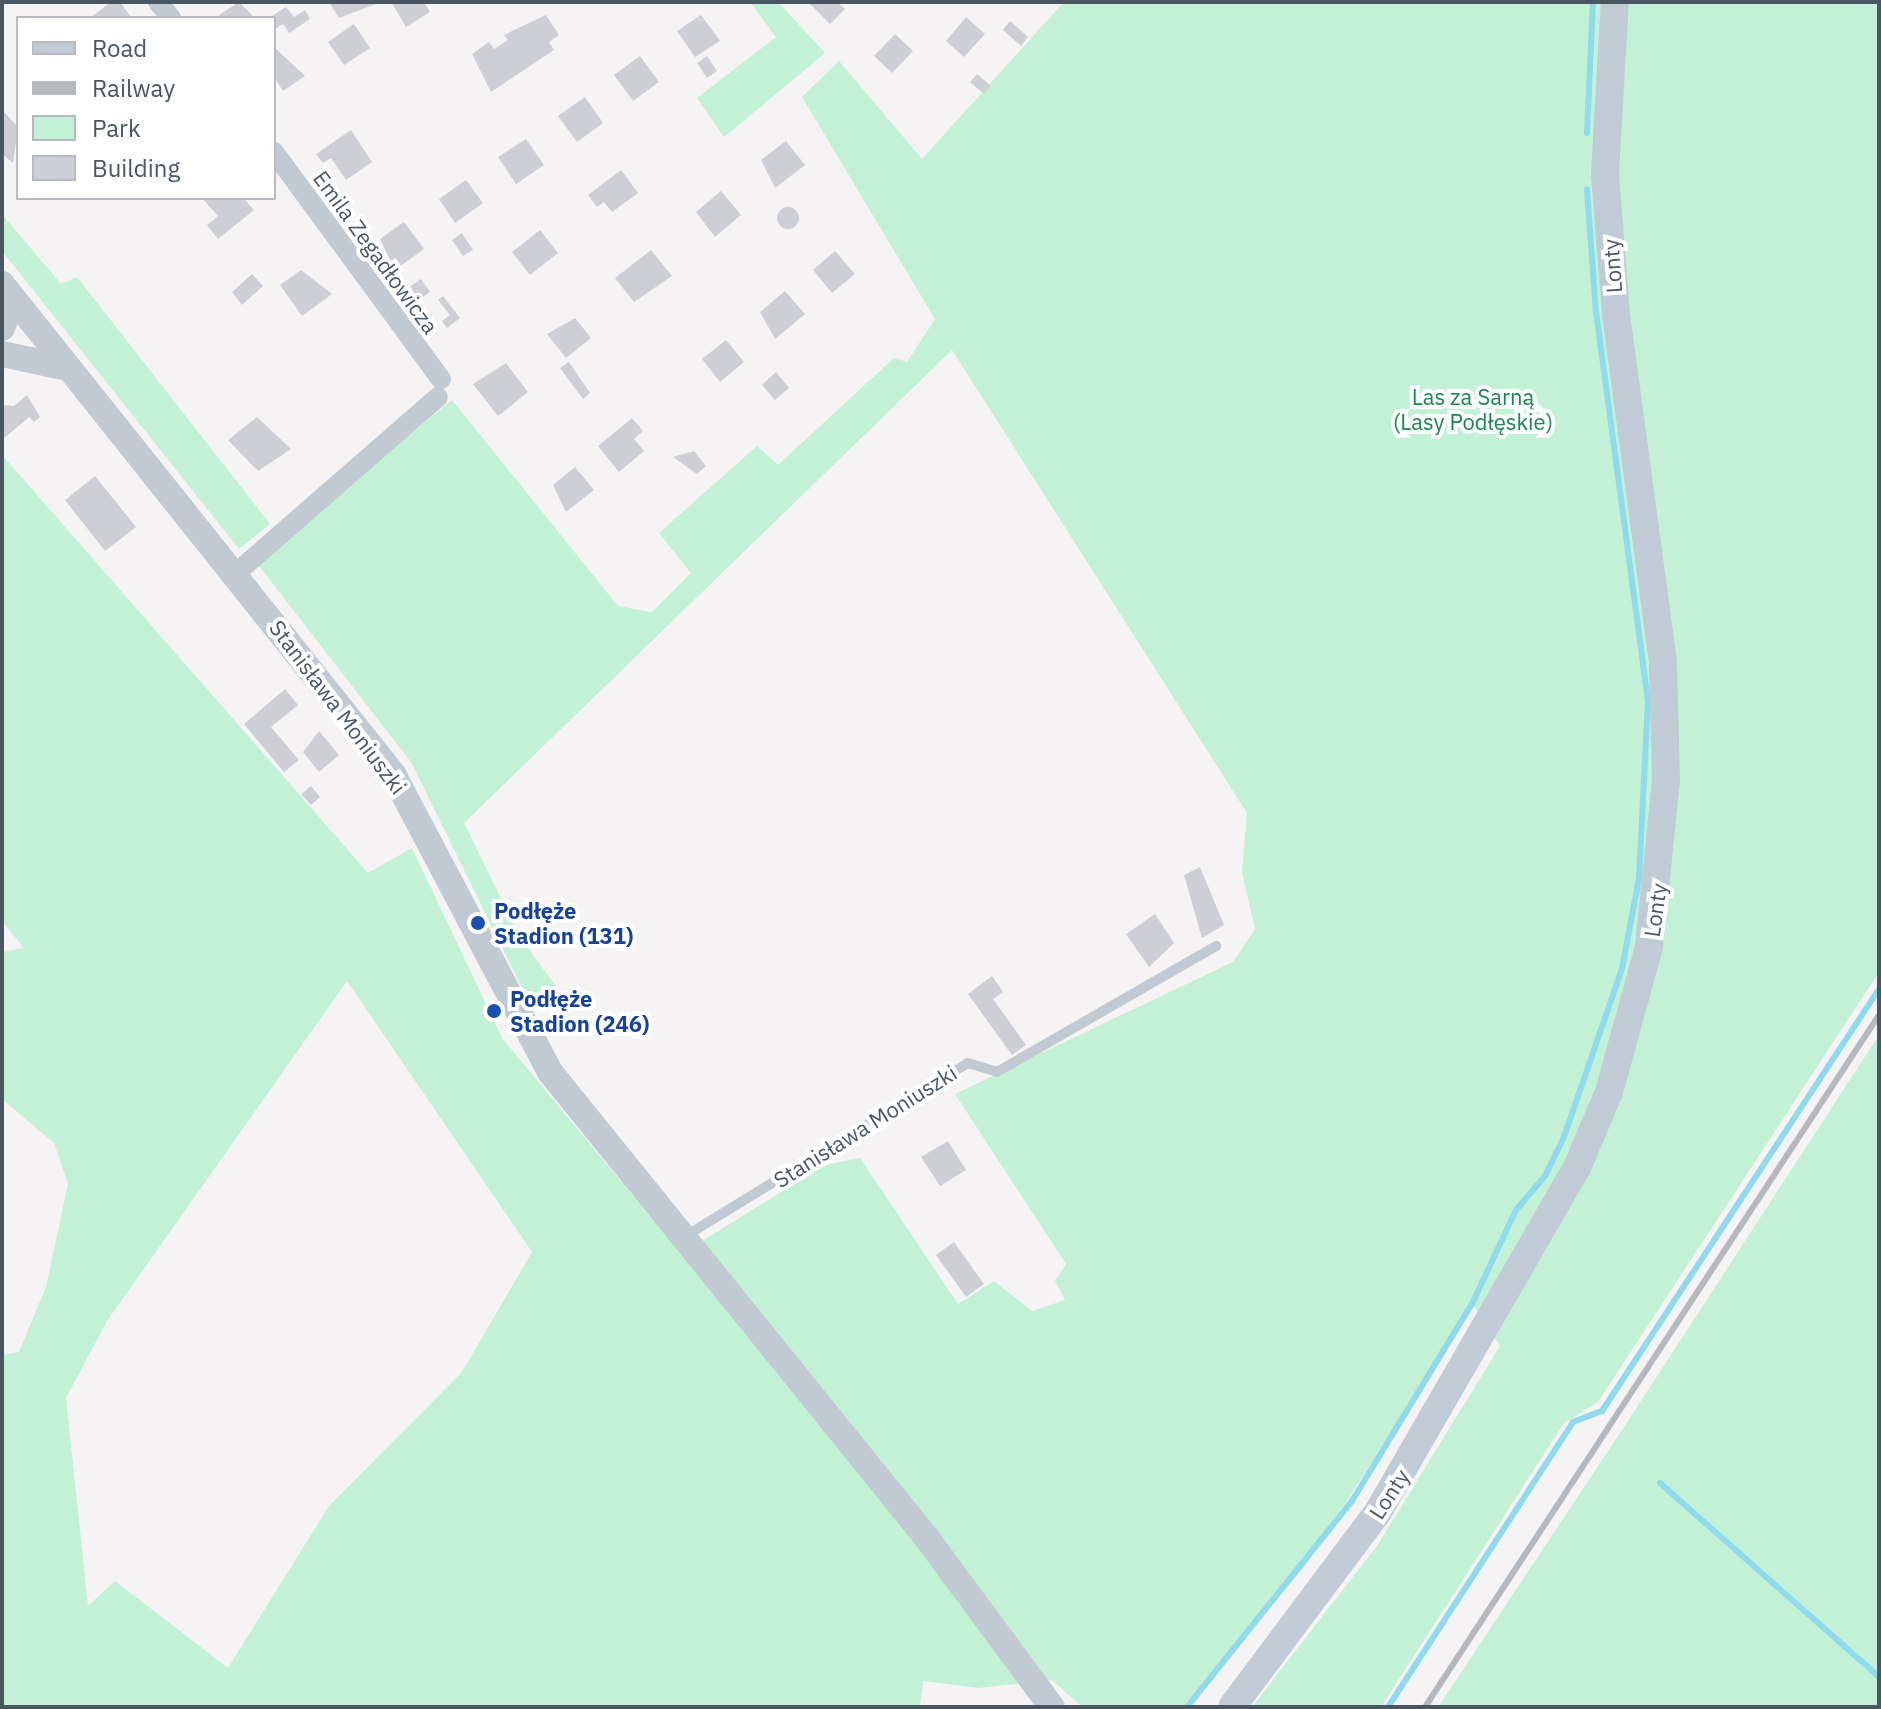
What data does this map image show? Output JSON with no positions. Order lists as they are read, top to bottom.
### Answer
{
  "streets": {
    "main road": ["Lonty"],
    "street": ["Emila Zegadłowicza", "Stanisława Moniuszki"]
  },
  "crossings": [
    ["Emila Zegadłowicza", "Stanisława Moniuszki"]
  ],
  "parks": ["Las za Sarną (Lasy Podłęskie)"],
  "places": ["Podłęże Stadion (131)", "Podłęże Stadion (246)"],
  "legend": [
    "Road",
    "Railway",
    "Park",
    "Building"
  ]
}
